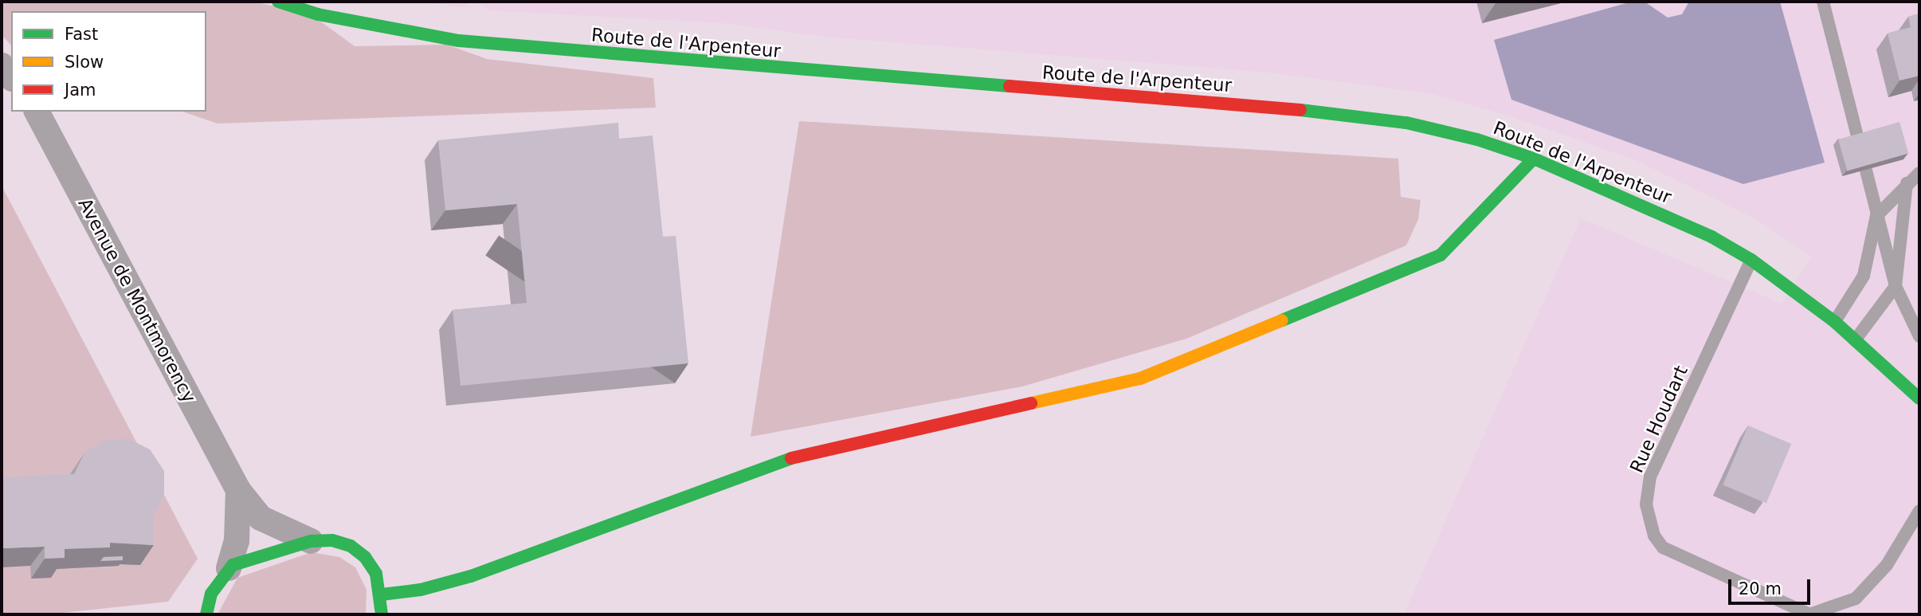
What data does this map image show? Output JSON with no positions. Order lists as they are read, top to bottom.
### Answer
{
  "streets": {
    "main road": ["Route de l'Arpenteur"],
    "street": ["Avenue de Montmorency"],
    "lane": ["Rue Houdart"]
  },
  "crossings": [
    ["Route de l'Arpenteur", "Rue Houdart"]
  ],
  "legend": ["Fast", "Slow", "Jam"],
  "scale_bar": "20 m"
}
